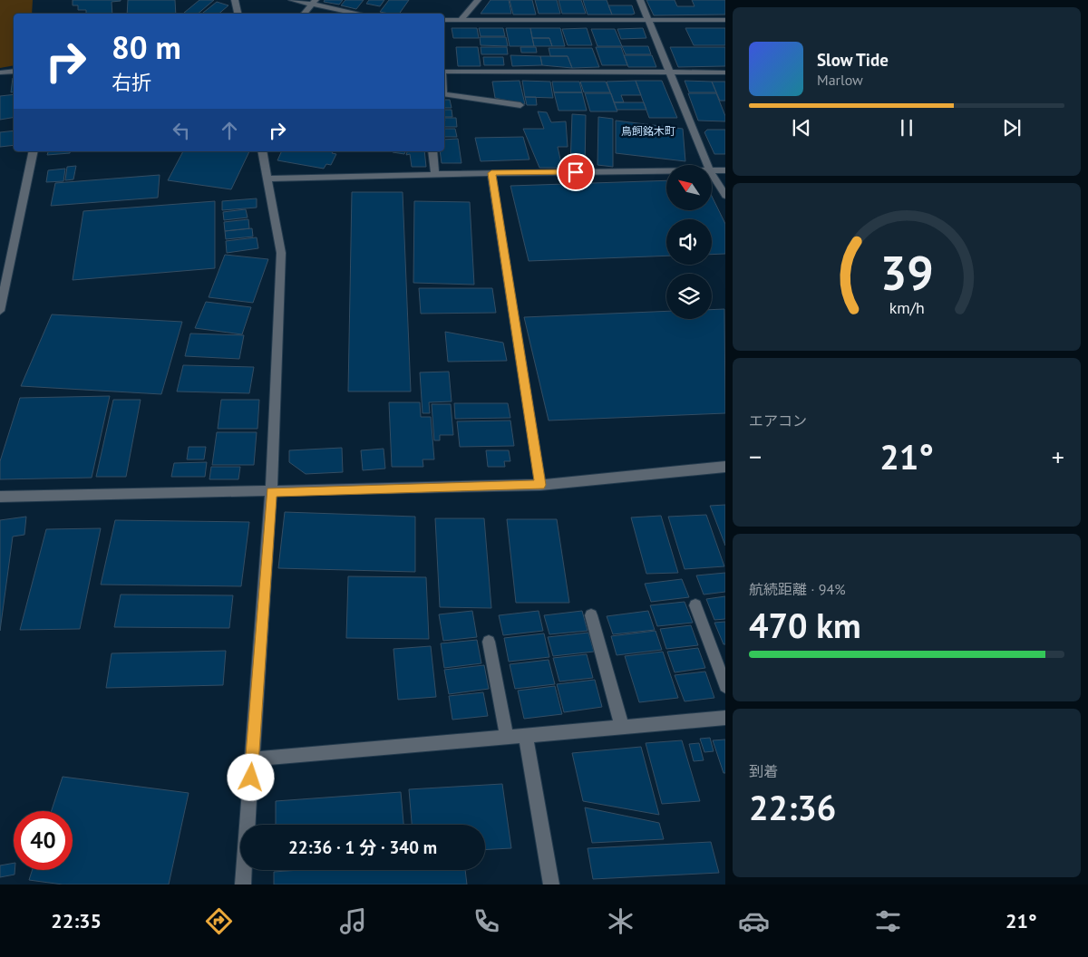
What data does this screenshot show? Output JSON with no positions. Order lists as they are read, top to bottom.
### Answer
{
  "districts": ["鳥飼銘木町"],
  "north": "top left",
  "page": {
    "turn": ["80 m", "右折"],
    "song": ["Slow Tide", "Marlow"],
    "tile": [
      "エアコン",
      ["航続距離 · 94%", "470 km"],
      ["到着", "22:36"]
    ],
    "heat": ["−", "21°", "+"],
    "limit": "40",
    "trip": "22:36 · 1 分 · 340 m",
    "tabs": ["22:35", "21°"],
    "gauge": ["39", "km/h"]
  }
}
